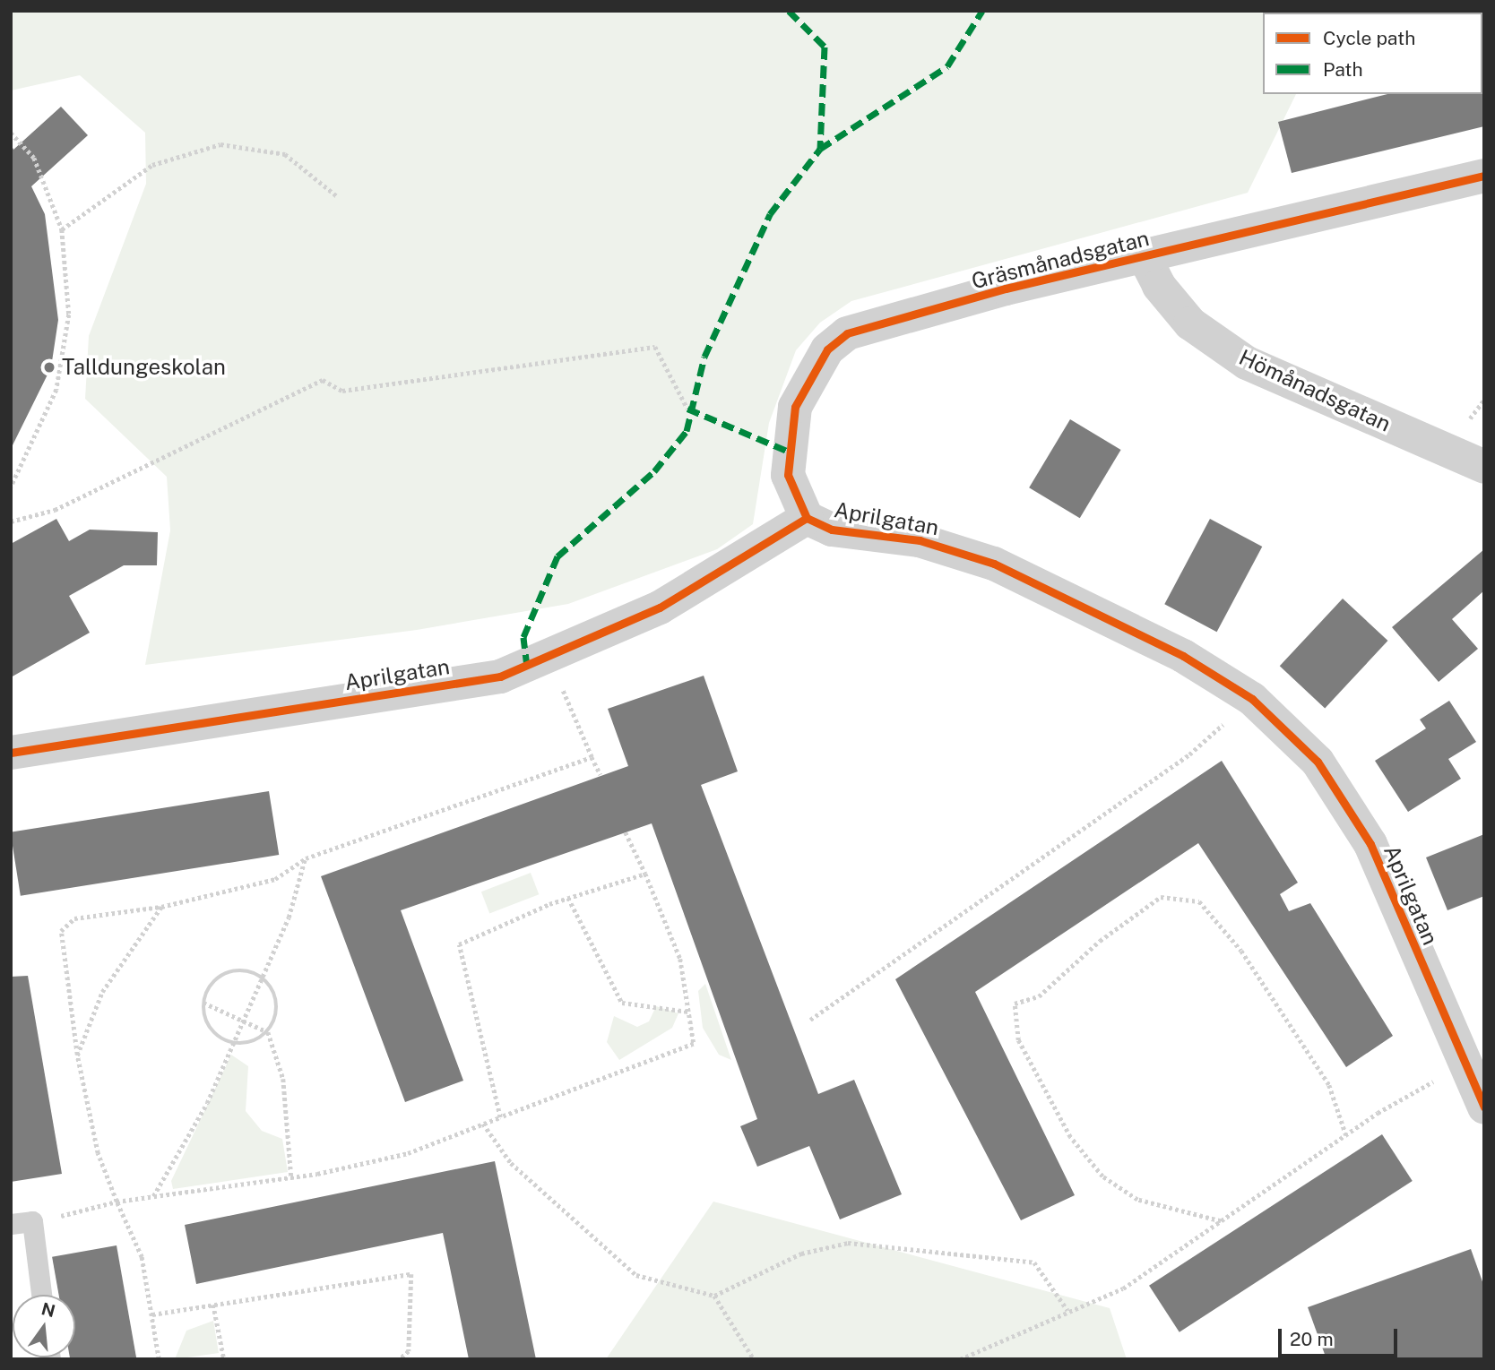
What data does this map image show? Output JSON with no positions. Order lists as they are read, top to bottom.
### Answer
{
  "streets": {
    "street": ["Gräsmånadsgatan", "Hömånadsgatan", "Aprilgatan"]
  },
  "crossings": [
    ["Gräsmånadsgatan", "Hömånadsgatan"],
    ["Gräsmånadsgatan", "Aprilgatan"]
  ],
  "places": ["Talldungeskolan"],
  "legend": ["Cycle path", "Path"],
  "scale_bar": "20 m",
  "north": "top"
}
